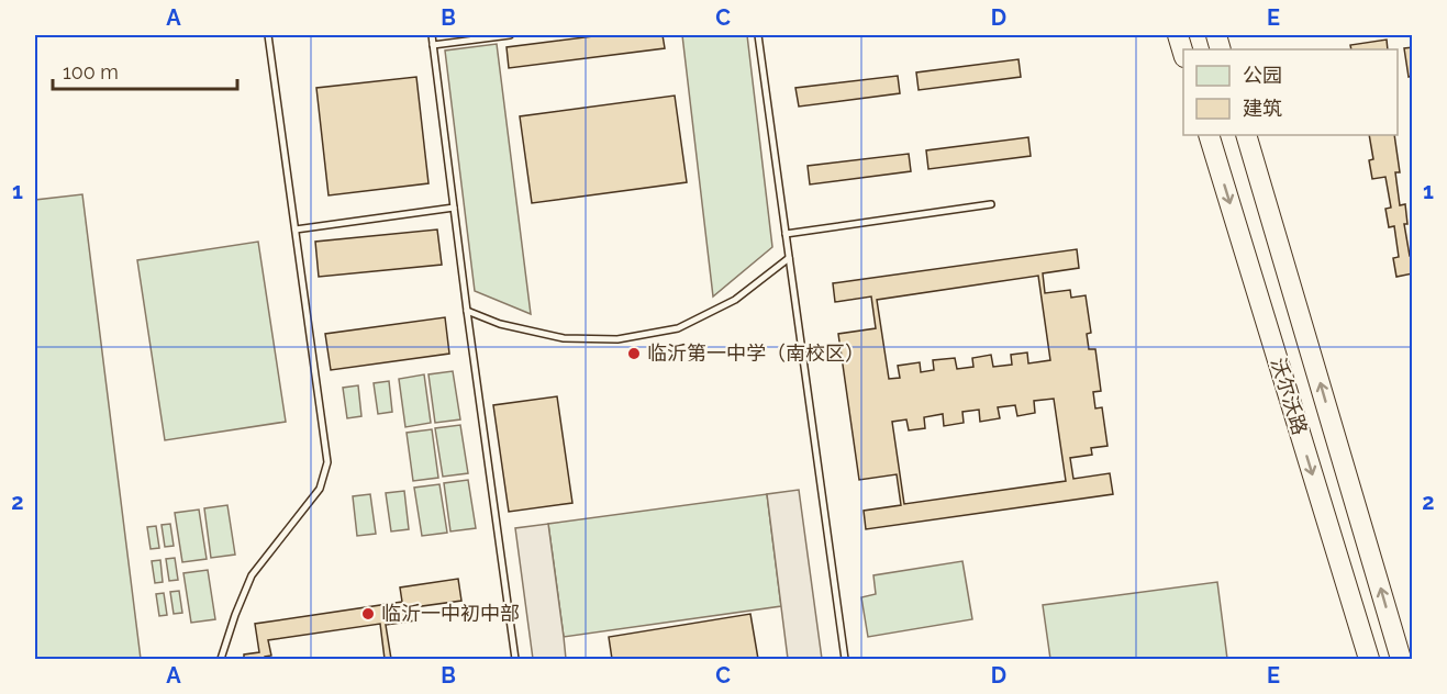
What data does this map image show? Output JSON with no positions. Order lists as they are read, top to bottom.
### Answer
{
  "streets": {
    "highway": ["沃尔沃路"]
  },
  "places": ["临沂第一中学（南校区）", "临沂一中初中部"],
  "legend": ["公园", "建筑"],
  "scale_bar": "100 m",
  "grid": {
    "columns": [
      "A",
      "B",
      "C",
      "D",
      "E"
    ],
    "rows": ["1", "2"]
  }
}
